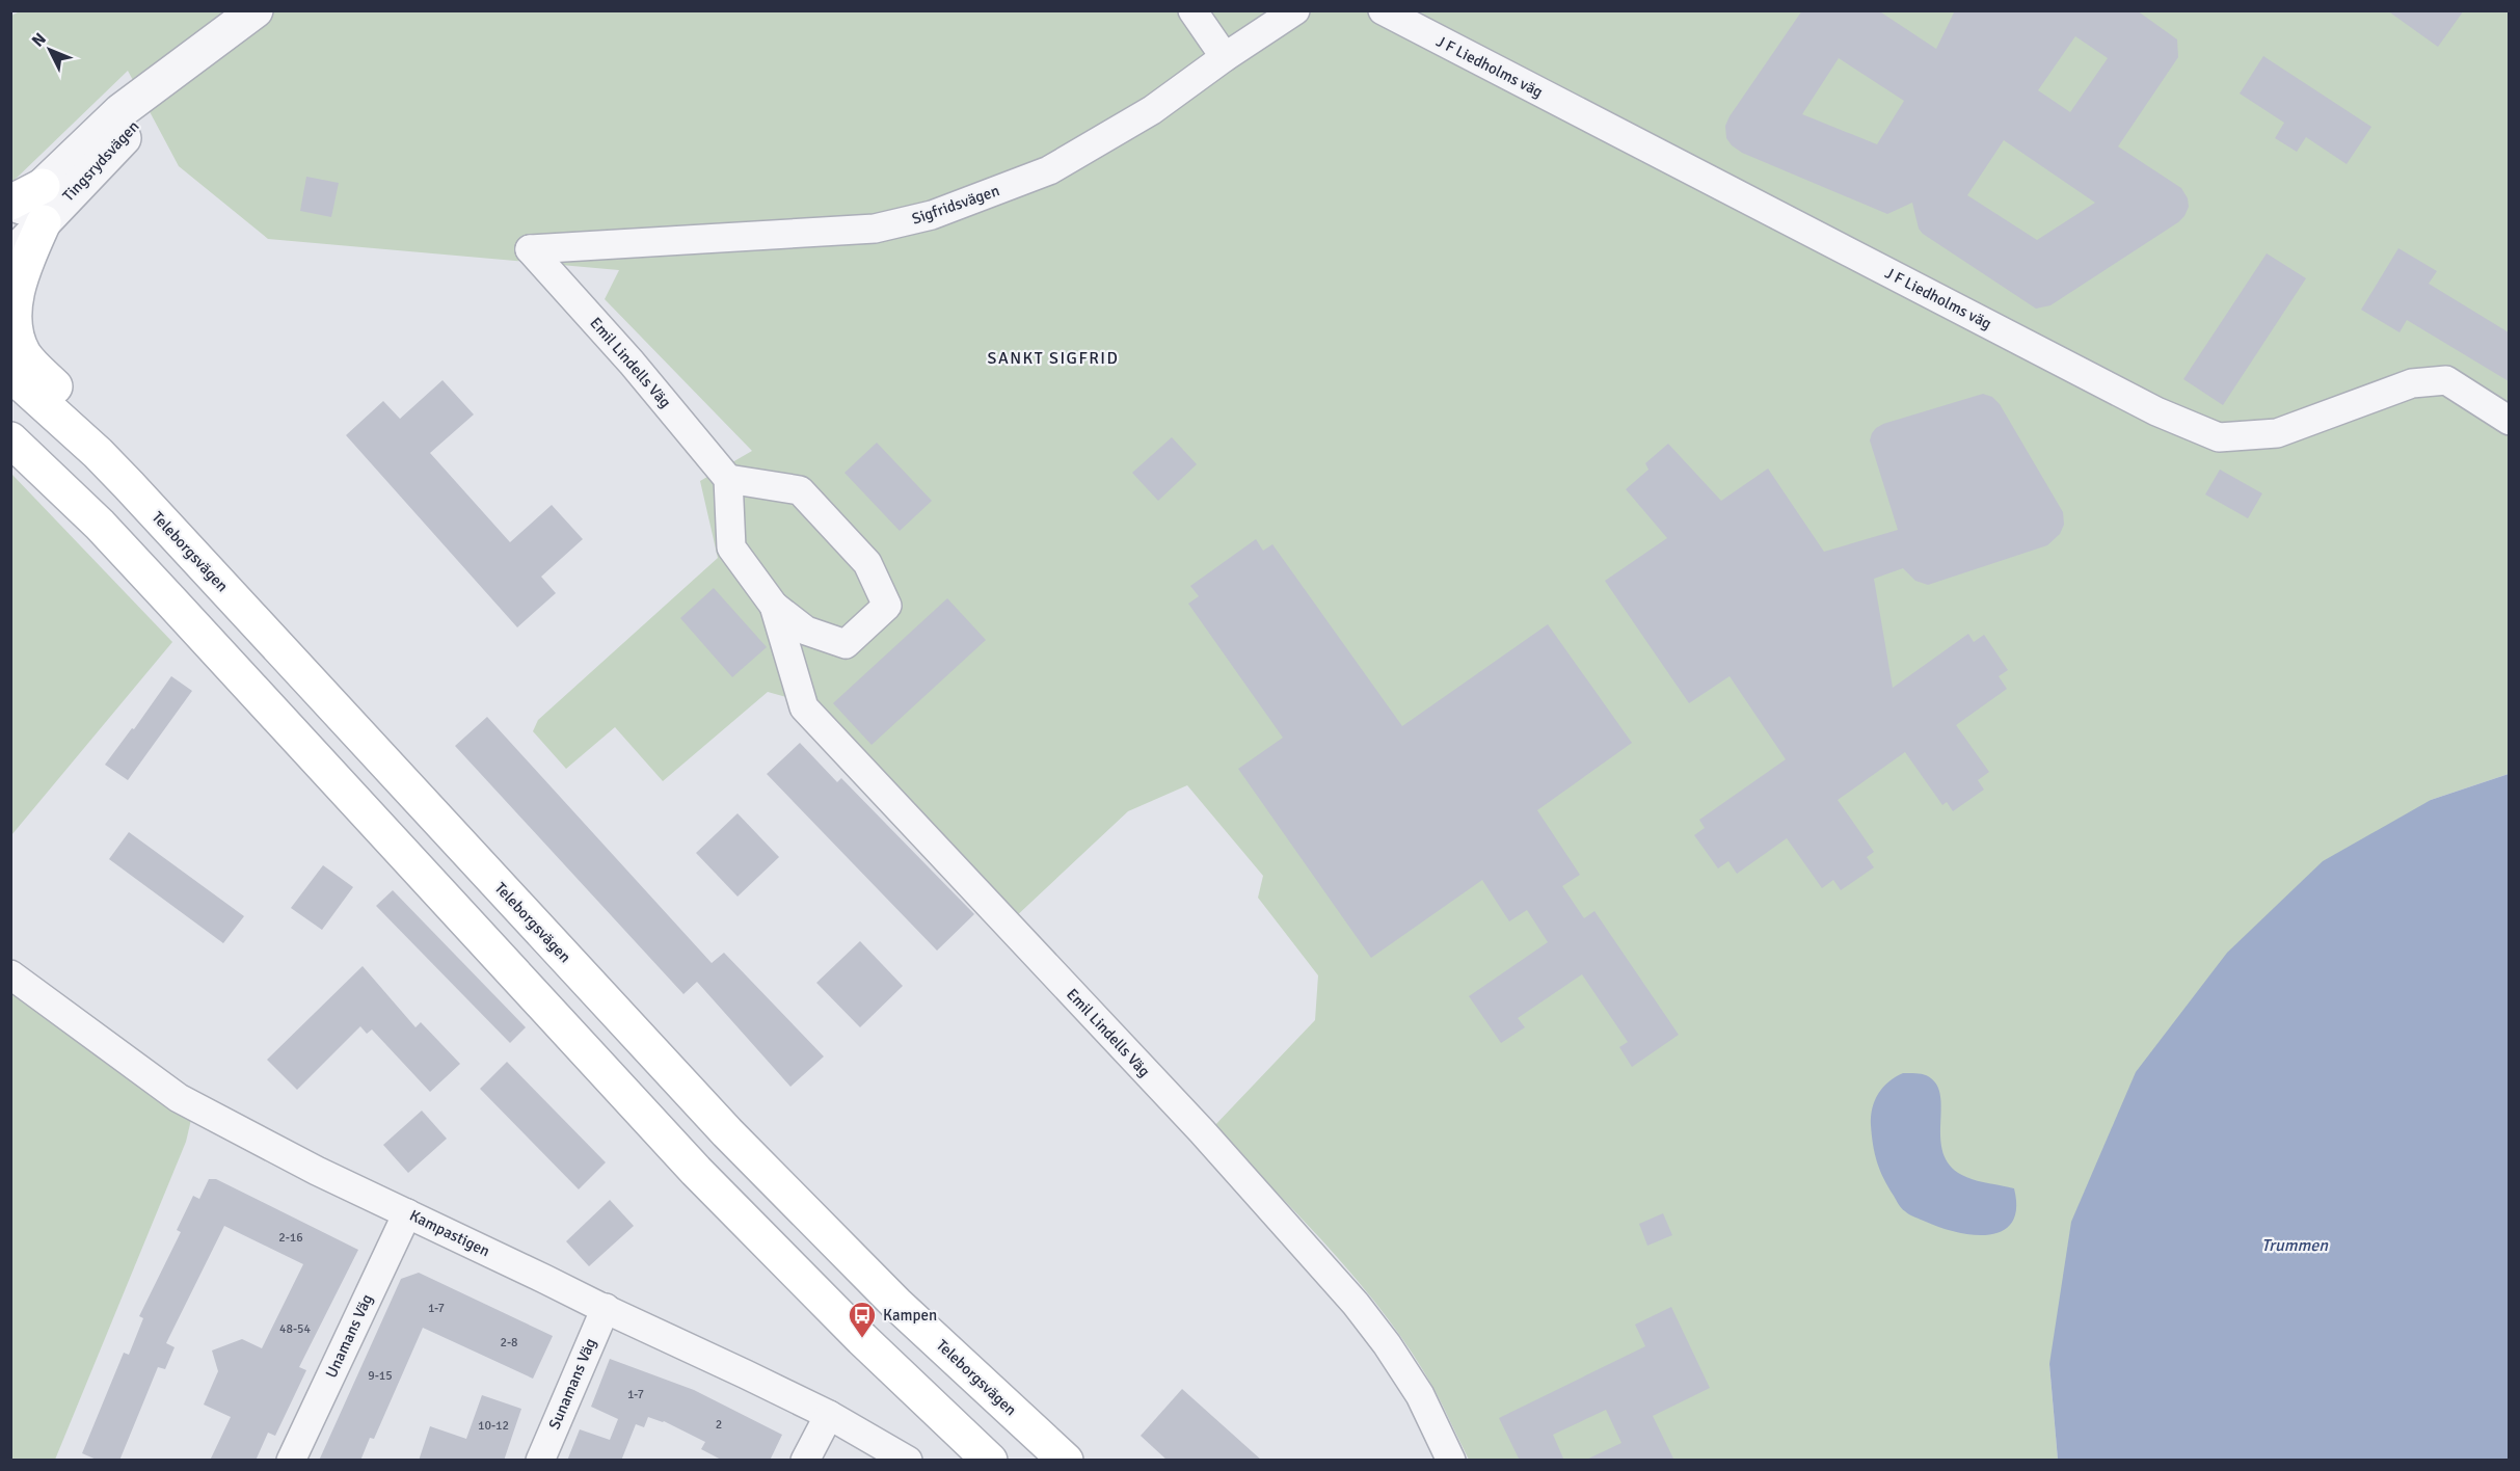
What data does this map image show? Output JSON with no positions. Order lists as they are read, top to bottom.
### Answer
{
  "streets": {
    "main road": ["Teleborgsvägen"],
    "street": [
      "J F Liedholms väg",
      "Tingsrydsvägen",
      "Sigfridsvägen",
      "Emil Lindells Väg",
      "Kampastigen",
      "Unamans Väg",
      "Sunamans Väg"
    ]
  },
  "crossings": [
    ["Sigfridsvägen", "Emil Lindells Väg"],
    ["Kampastigen", "Unamans Väg"],
    ["Kampastigen", "Sunamans Väg"]
  ],
  "districts": ["SANKT SIGFRID"],
  "water": ["Trummen"],
  "places": {
    "bus stop": ["Kampen"]
  },
  "house_numbers": [
    "2-16",
    "1-7",
    "48-54",
    "2-8",
    "9-15",
    "1-7",
    "2",
    "10-12"
  ],
  "north": "top left"
}
